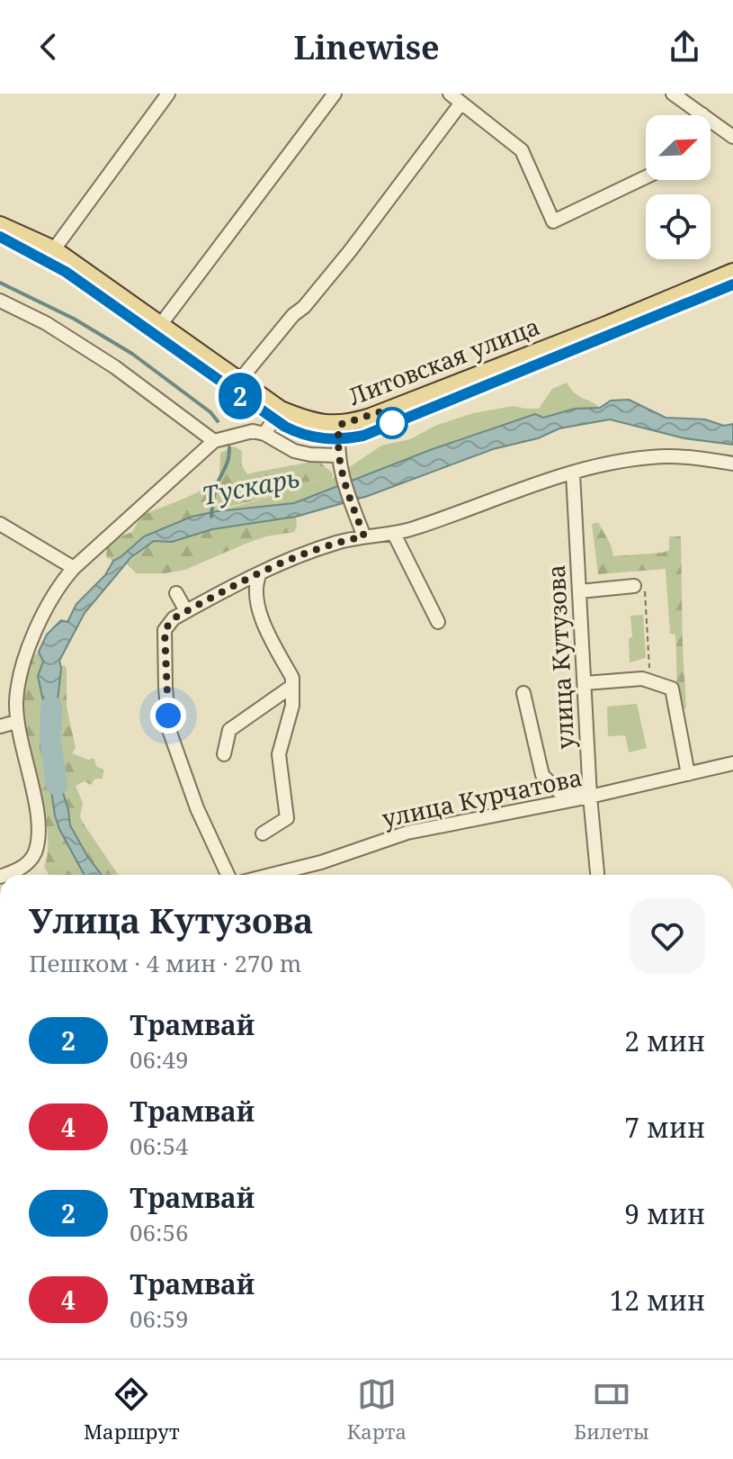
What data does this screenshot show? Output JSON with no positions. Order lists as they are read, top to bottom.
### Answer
{
  "streets": {
    "main road": ["Литовская улица"],
    "street": ["улица Кутузова", "улица Курчатова"]
  },
  "crossings": [
    ["улица Кутузова", "улица Курчатова"]
  ],
  "water": ["Тускарь"],
  "lines": ["tram line 2"],
  "north": "top right",
  "page": {
    "header": "Linewise",
    "on_map": "2",
    "heading": ["Улица Кутузова", "Пешком · 4 мин · 270 m"],
    "list": [
      {
        "mark": "2",
        "name": "Трамвай",
        "note": "06:49",
        "value": "2 мин"
      },
      {
        "mark": "4",
        "name": "Трамвай",
        "note": "06:54",
        "value": "7 мин"
      },
      {
        "mark": "2",
        "name": "Трамвай",
        "note": "06:56",
        "value": "9 мин"
      },
      {
        "mark": "4",
        "name": "Трамвай",
        "note": "06:59",
        "value": "12 мин"
      }
    ],
    "tabs": ["Маршрут", "Карта", "Билеты"]
  }
}
